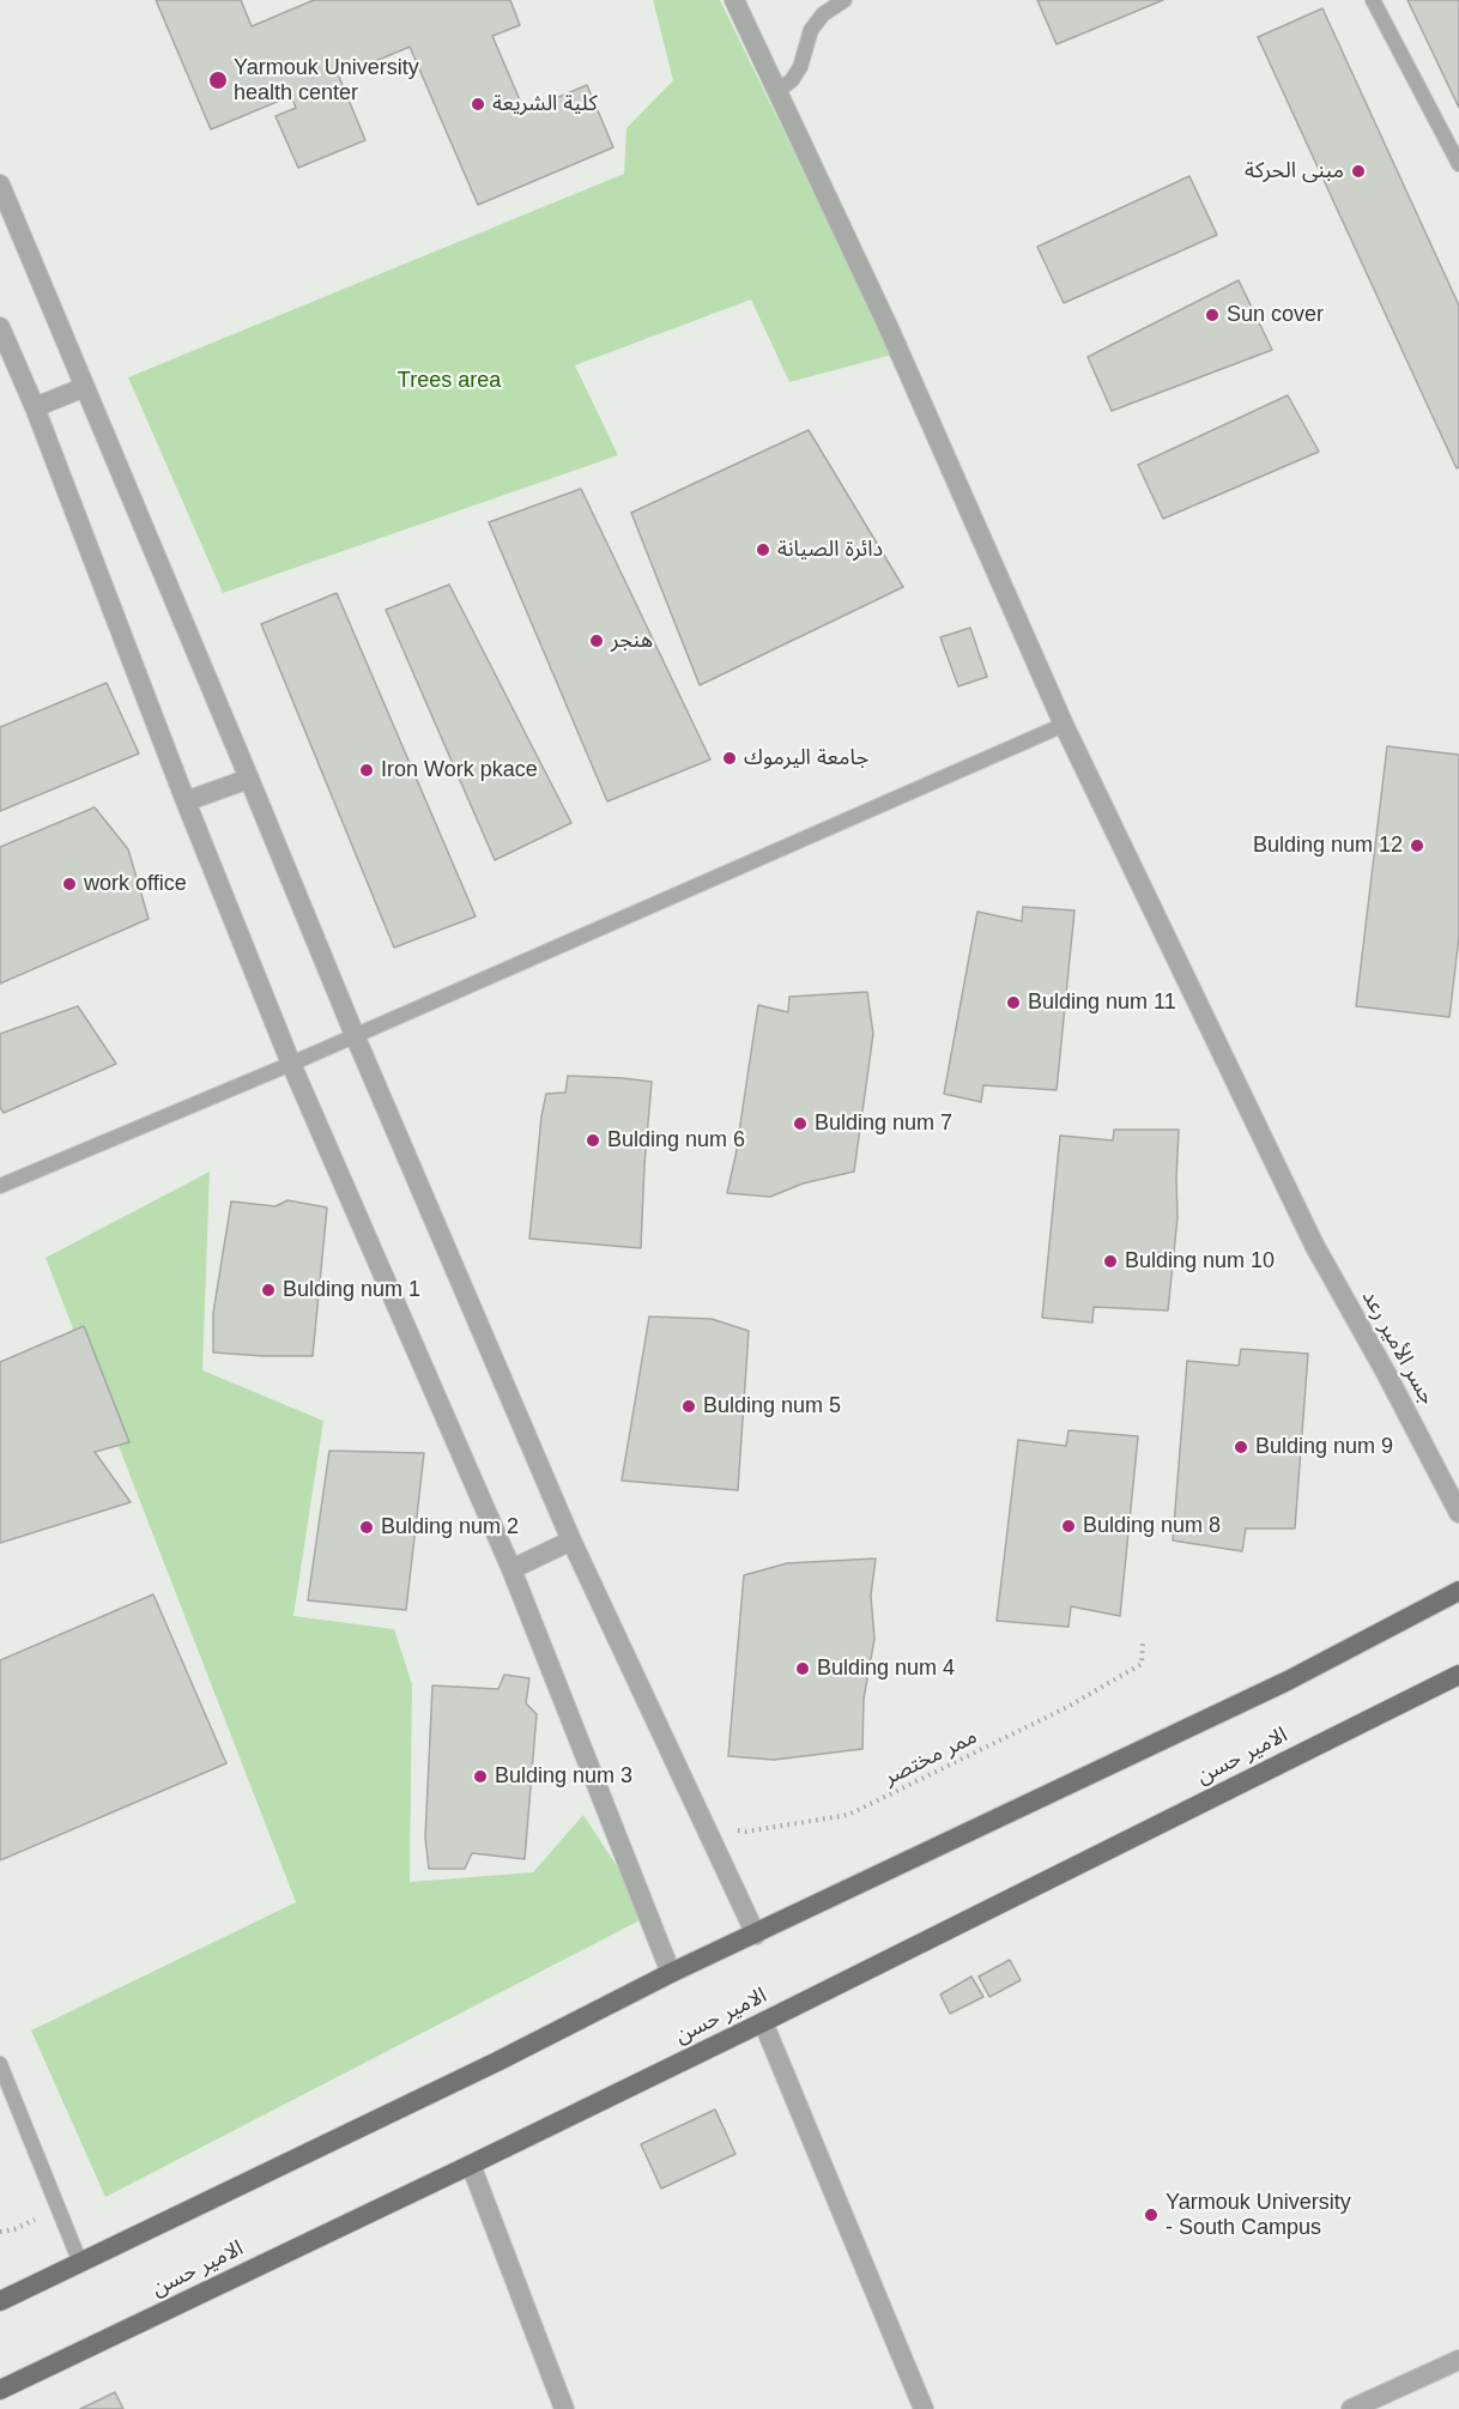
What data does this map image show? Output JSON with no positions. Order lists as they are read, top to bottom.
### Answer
{
  "streets": {
    "main road": ["الامير حسن"],
    "street": ["جسر الأمير رعد"],
    "path": ["ممر مختصر"]
  },
  "parks": ["Trees area"],
  "places": [
    "Yarmouk University health center",
    "كلية الشريعة",
    "مبنى الحركة",
    "Sun cover",
    "دائرة الصيانة",
    "هنجر",
    "جامعة اليرموك",
    "Iron Work pkace",
    "Bulding num 12",
    "work office",
    "Bulding num 11",
    "Bulding num 7",
    "Bulding num 6",
    "Bulding num 10",
    "Bulding num 1",
    "Bulding num 5",
    "Bulding num 9",
    "Bulding num 8",
    "Bulding num 2",
    "Bulding num 4",
    "Bulding num 3",
    "Yarmouk University - South Campus"
  ]
}
